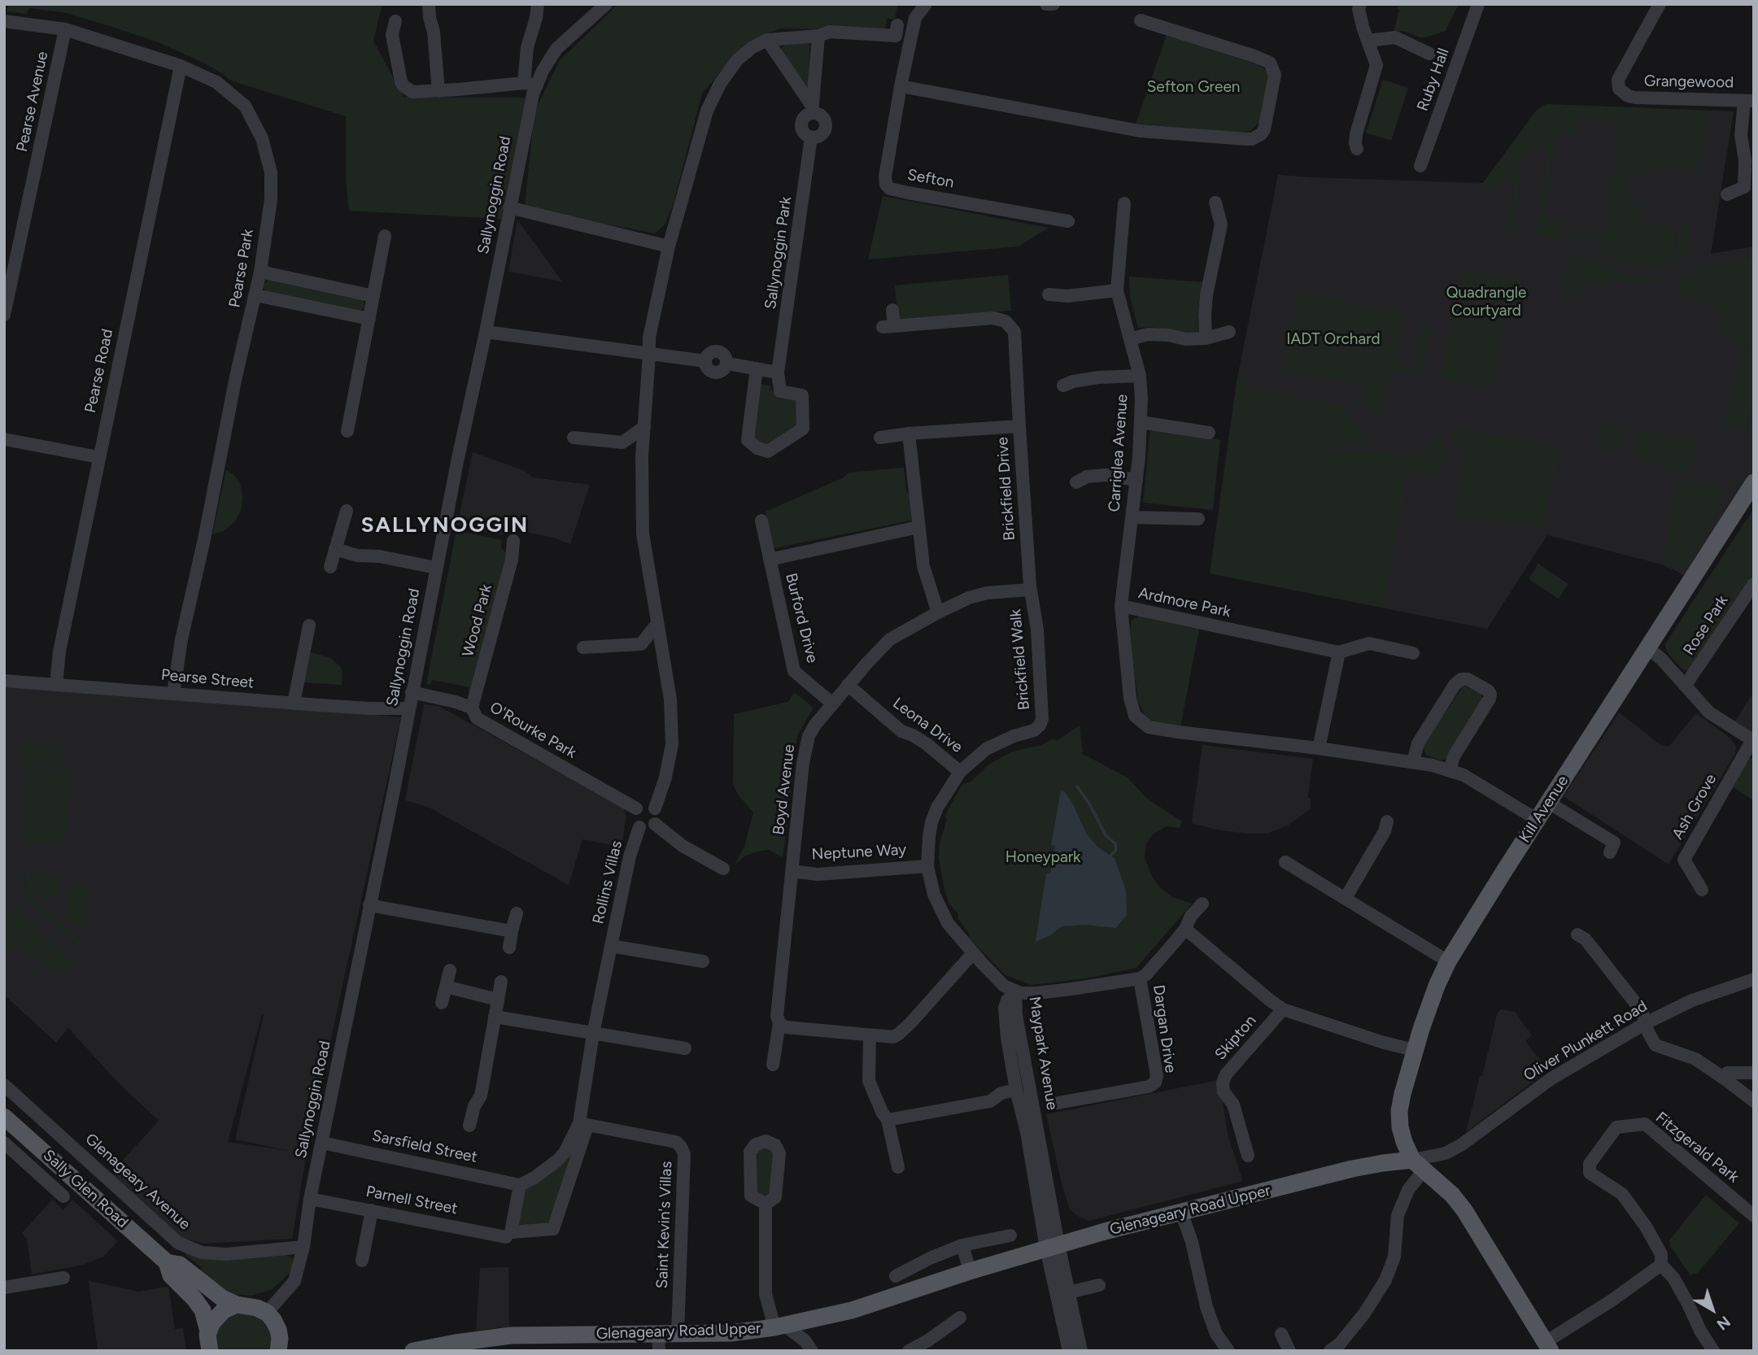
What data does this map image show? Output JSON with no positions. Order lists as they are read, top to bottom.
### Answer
{
  "streets": {
    "main road": ["Kill Avenue", "Sally Glen Road", "Glenageary Road Upper"],
    "street": [
      "Ruby Hall",
      "Grangewood",
      "Pearse Avenue",
      "Sefton",
      "Sallynoggin Road",
      "Sallynoggin Park",
      "Pearse Park",
      "Pearse Road",
      "Carriglea Avenue",
      "Brickfield Drive",
      "Ardmore Park",
      "Burford Drive",
      "Wood Park",
      "Rose Park",
      "Brickfield Walk",
      "Pearse Street",
      "Leona Drive",
      "O'Rourke Park",
      "Boyd Avenue",
      "Ash Grove",
      "Neptune Way",
      "Rollins Villas",
      "Dargan Drive",
      "Skipton",
      "Oliver Plunkett Road",
      "Maypark Avenue",
      "Sarsfield Street",
      "Fitzgerald Park",
      "Glenageary Avenue",
      "Parnell Street",
      "Saint Kevin's Villas"
    ]
  },
  "crossings": [
    ["Pearse Avenue", "Pearse Park"],
    ["Sallynoggin Road", "Pearse Street"],
    ["Sallynoggin Road", "O'Rourke Park"],
    ["Sallynoggin Road", "Sarsfield Street"],
    ["Sallynoggin Road", "Glenageary Avenue"],
    ["Sallynoggin Road", "Sally Glen Road"],
    ["Sallynoggin Road", "Parnell Street"],
    ["Pearse Park", "Pearse Road"],
    ["Pearse Park", "Pearse Street"],
    ["Pearse Road", "Pearse Street"],
    ["Carriglea Avenue", "Ardmore Park"],
    ["Brickfield Drive", "Brickfield Walk"],
    ["Brickfield Drive", "Boyd Avenue"],
    ["Ardmore Park", "Kill Avenue"],
    ["Burford Drive", "Boyd Avenue"],
    ["Wood Park", "O'Rourke Park"],
    ["Rose Park", "Ash Grove"],
    ["Brickfield Walk", "Leona Drive"],
    ["Brickfield Walk", "Boyd Avenue"],
    ["Leona Drive", "Boyd Avenue"],
    ["O'Rourke Park", "Rollins Villas"],
    ["Boyd Avenue", "Neptune Way"],
    ["Ash Grove", "Kill Avenue"],
    ["Kill Avenue", "Oliver Plunkett Road"],
    ["Kill Avenue", "Glenageary Road Upper"],
    ["Rollins Villas", "Sarsfield Street"],
    ["Rollins Villas", "Saint Kevin's Villas"],
    ["Oliver Plunkett Road", "Glenageary Road Upper"],
    ["Maypark Avenue", "Glenageary Road Upper"],
    ["Glenageary Road Upper", "Saint Kevin's Villas"]
  ],
  "districts": ["SALLYNOGGIN"],
  "parks": [
    "Sefton Green",
    "Quadrangle Courtyard",
    "IADT Orchard",
    "Honeypark"
  ],
  "north": "bottom right"
}
